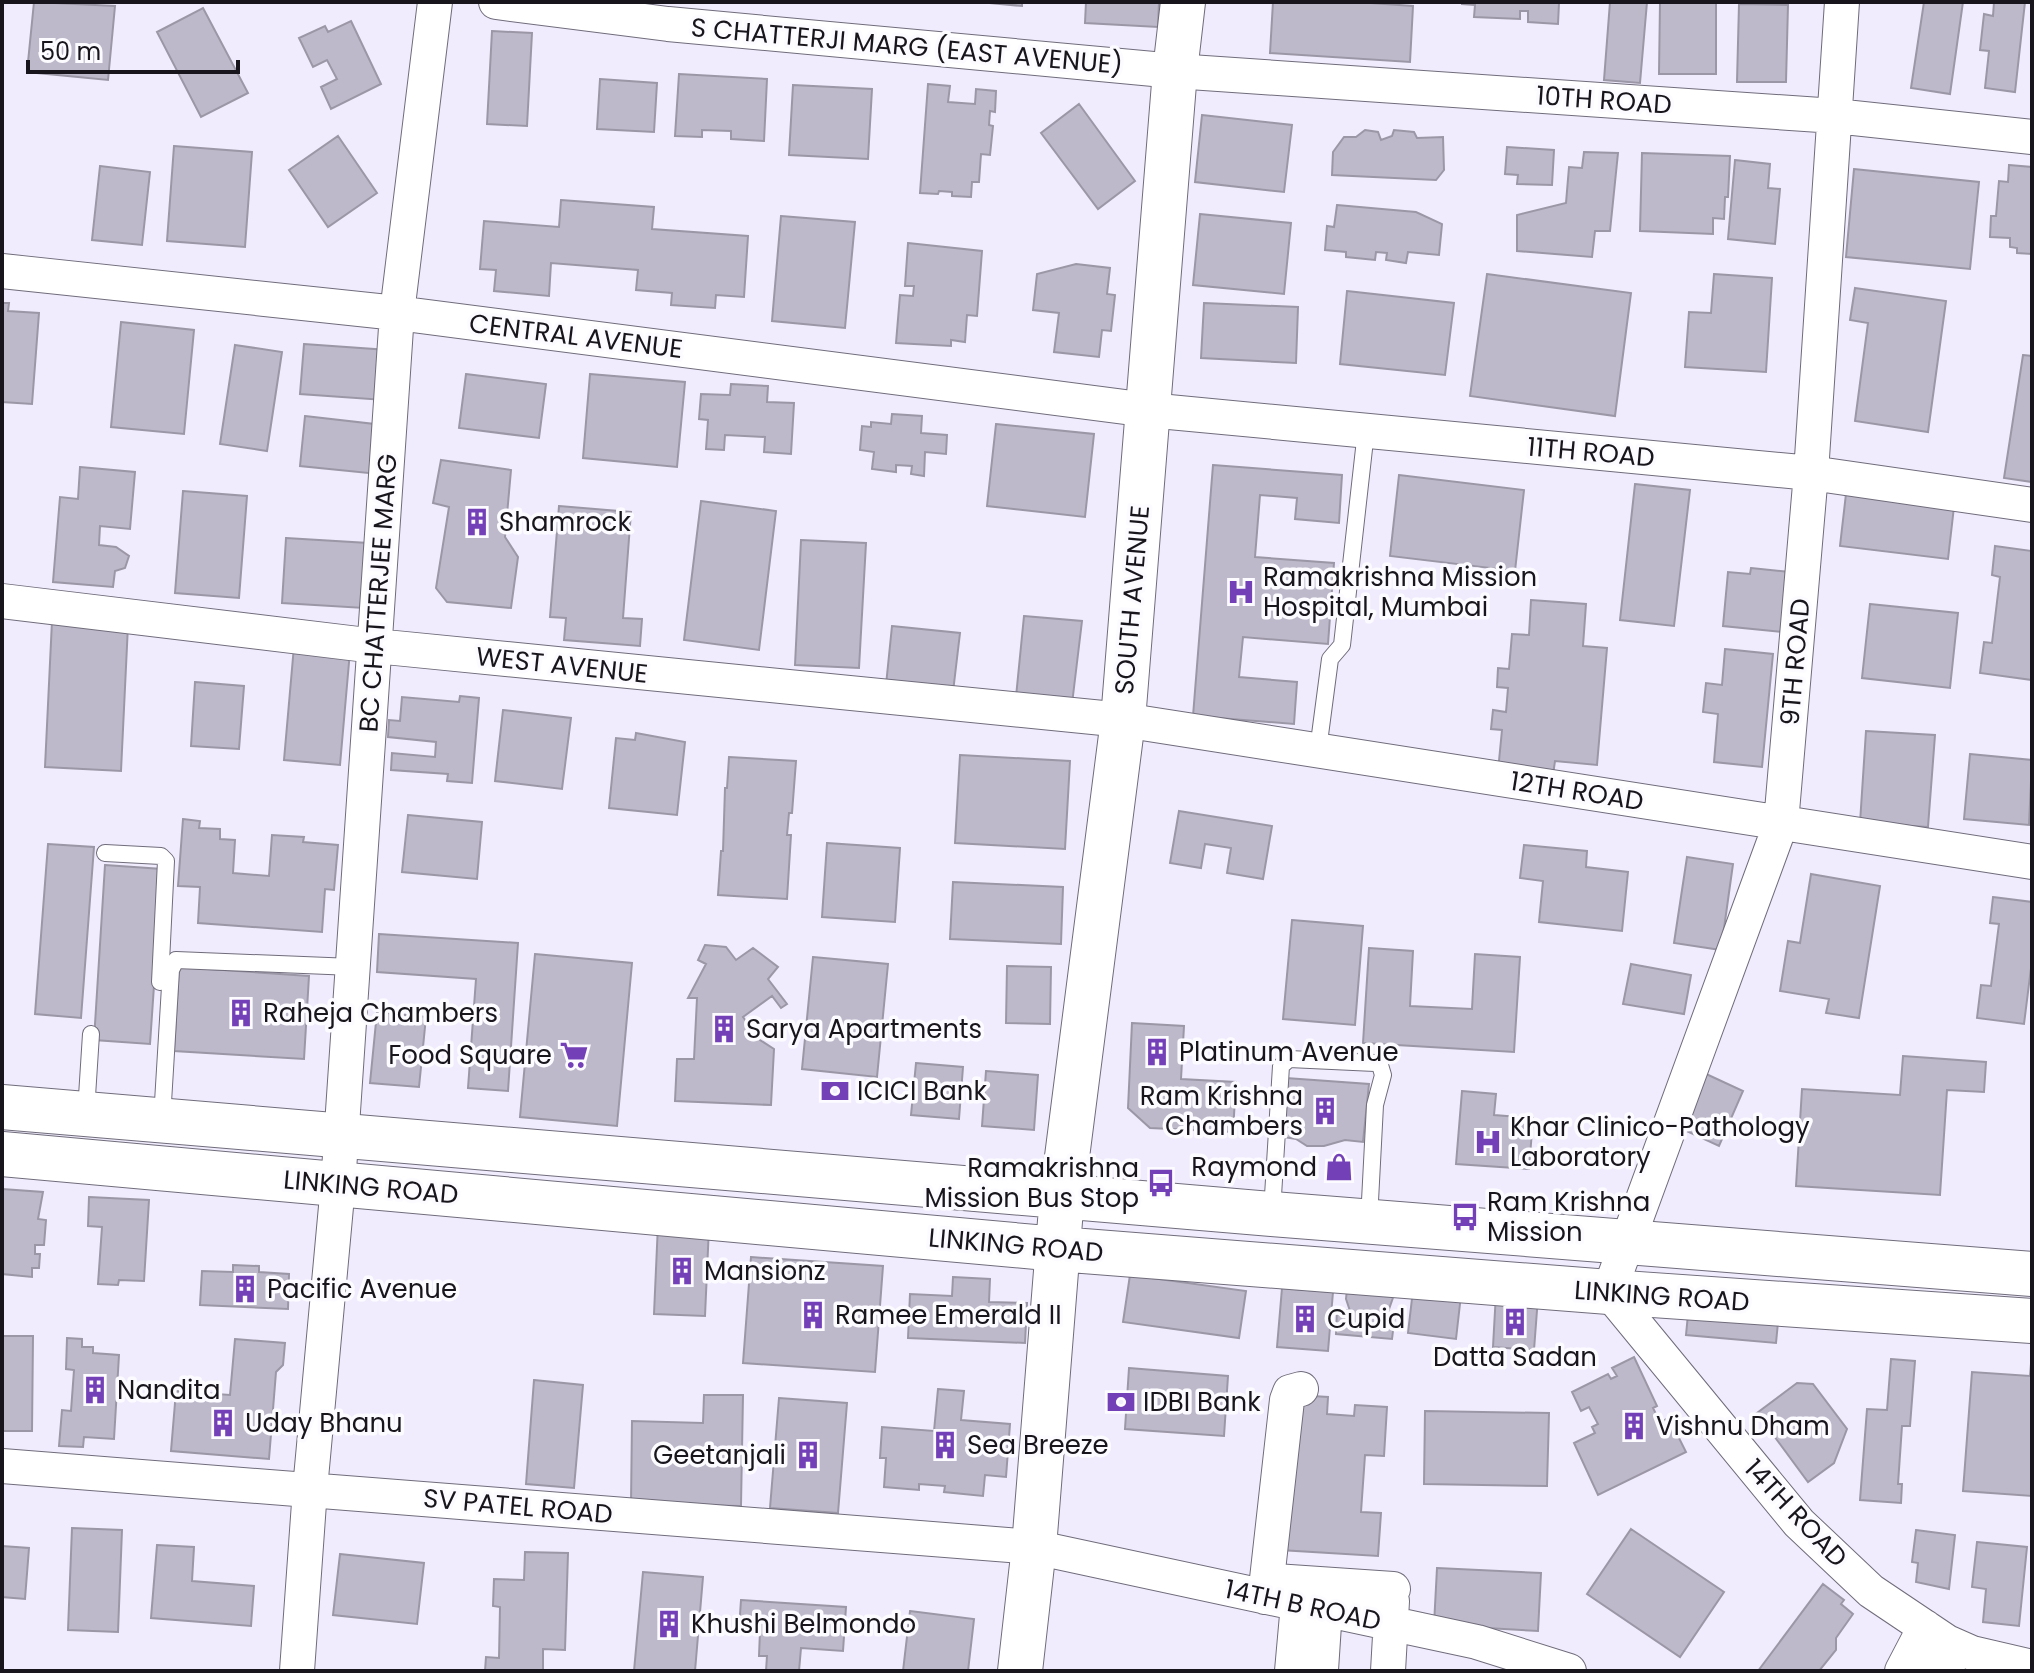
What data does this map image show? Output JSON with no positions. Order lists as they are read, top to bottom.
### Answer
{
  "streets": {
    "main road": ["SOUTH AVENUE", "LINKING ROAD"],
    "street": [
      "S CHATTERJI MARG (EAST AVENUE)",
      "10TH ROAD",
      "CENTRAL AVENUE",
      "11TH ROAD",
      "BC CHATTERJEE MARG",
      "9TH ROAD",
      "WEST AVENUE",
      "12TH ROAD",
      "SV PATEL ROAD",
      "14TH ROAD",
      "14TH B ROAD"
    ]
  },
  "crossings": [
    ["S CHATTERJI MARG (EAST AVENUE)", "10TH ROAD"],
    ["S CHATTERJI MARG (EAST AVENUE)", "SOUTH AVENUE"],
    ["10TH ROAD", "SOUTH AVENUE"],
    ["10TH ROAD", "9TH ROAD"],
    ["CENTRAL AVENUE", "11TH ROAD"],
    ["CENTRAL AVENUE", "BC CHATTERJEE MARG"],
    ["CENTRAL AVENUE", "SOUTH AVENUE"],
    ["11TH ROAD", "SOUTH AVENUE"],
    ["11TH ROAD", "9TH ROAD"],
    ["BC CHATTERJEE MARG", "WEST AVENUE"],
    ["BC CHATTERJEE MARG", "LINKING ROAD"],
    ["BC CHATTERJEE MARG", "SV PATEL ROAD"],
    ["SOUTH AVENUE", "WEST AVENUE"],
    ["SOUTH AVENUE", "12TH ROAD"],
    ["SOUTH AVENUE", "LINKING ROAD"],
    ["SOUTH AVENUE", "SV PATEL ROAD"],
    ["SOUTH AVENUE", "14TH B ROAD"],
    ["9TH ROAD", "12TH ROAD"],
    ["9TH ROAD", "LINKING ROAD"],
    ["9TH ROAD", "14TH ROAD"],
    ["WEST AVENUE", "12TH ROAD"],
    ["LINKING ROAD", "14TH ROAD"],
    ["SV PATEL ROAD", "14TH B ROAD"]
  ],
  "places": {
    "building": [
      "Shamrock",
      "Raheja Chambers",
      "Sarya Apartments",
      "Platinum Avenue",
      "Ram Krishna Chambers",
      "Mansionz",
      "Pacific Avenue",
      "Ramee Emerald II",
      "Cupid",
      "Datta Sadan",
      "Nandita",
      "Uday Bhanu",
      "Vishnu Dham",
      "Sea Breeze",
      "Geetanjali",
      "Khushi Belmondo"
    ],
    "hospital": ["Ramakrishna Mission Hospital, Mumbai", "Khar Clinico-Pathology Laboratory"],
    "supermarket": ["Food Square"],
    "bank": ["ICICI Bank", "IDBI Bank"],
    "shop": ["Raymond"],
    "bus stop": ["Ramakrishna Mission Bus Stop", "Ram Krishna Mission"]
  },
  "scale_bar": "50 m"
}
